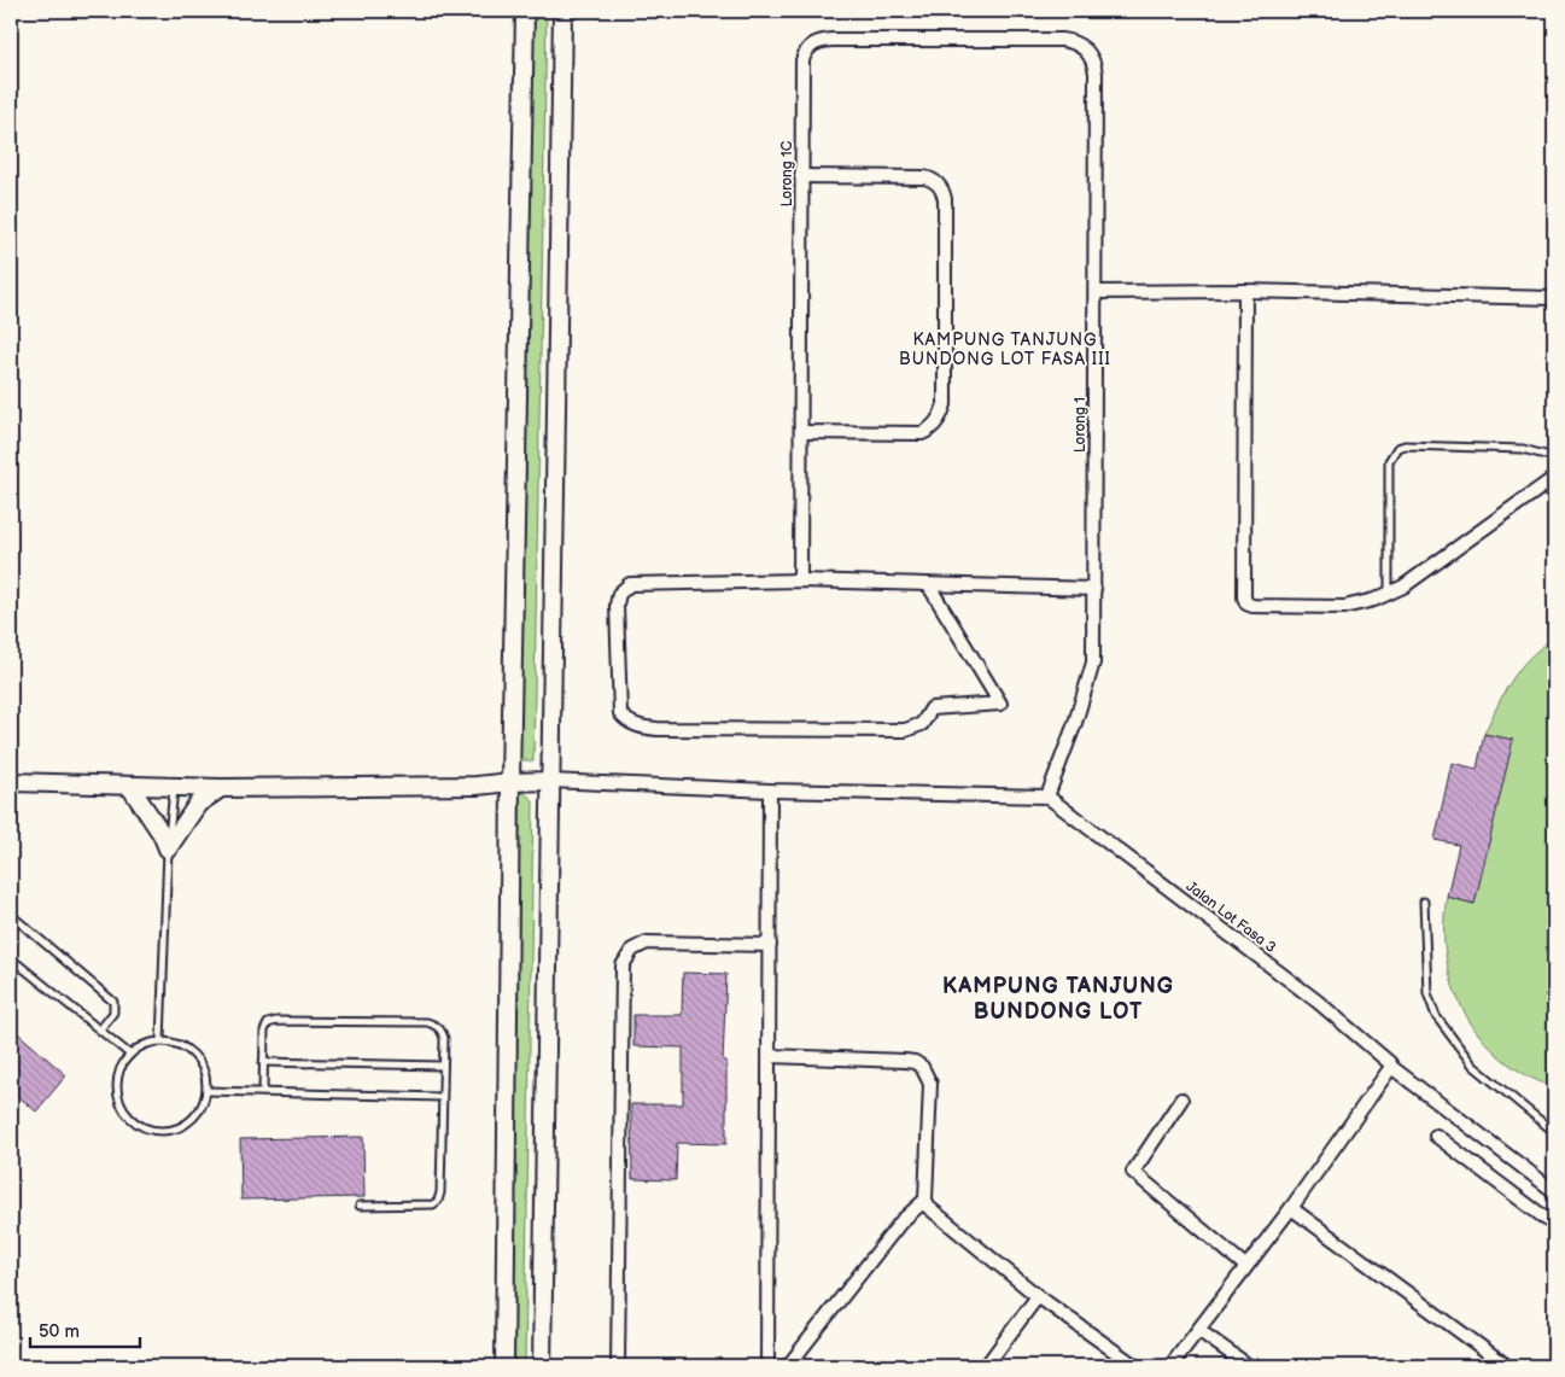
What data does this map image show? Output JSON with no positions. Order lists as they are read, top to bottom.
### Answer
{
  "streets": {
    "street": ["Lorong 1C", "Lorong 1", "Jalan Lot Fasa 3"]
  },
  "crossings": [
    ["Lorong 1C", "Lorong 1"],
    ["Lorong 1", "Jalan Lot Fasa 3"]
  ],
  "districts": ["KAMPUNG TANJUNG BUNDONG LOT FASA III", "KAMPUNG TANJUNG BUNDONG LOT"],
  "scale_bar": "50 m"
}
